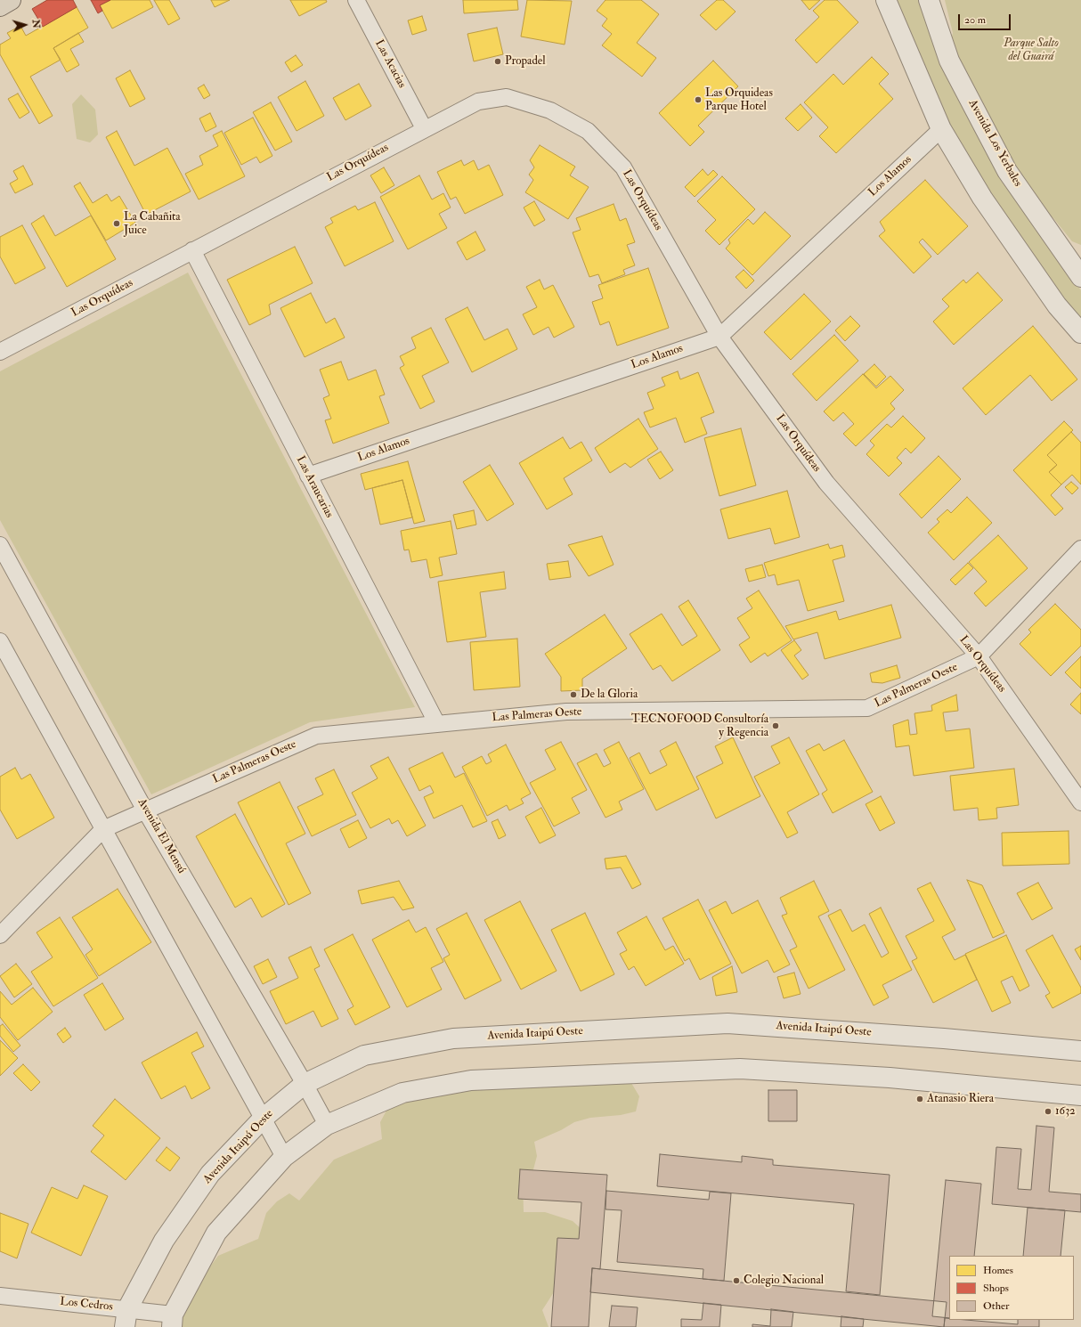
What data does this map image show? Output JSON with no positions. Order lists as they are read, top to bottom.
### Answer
{
  "streets": {
    "street": [
      "Las Acacias",
      "Avenida Los Yerbales",
      "Las Orquídeas",
      "Los Alamos",
      "Las Araucarias",
      "Las Palmeras Oeste",
      "Avenida El Mensú",
      "Avenida Itaipú Oeste",
      "Los Cedros"
    ]
  },
  "crossings": [
    ["Las Acacias", "Las Orquídeas"],
    ["Las Orquídeas", "Los Alamos"],
    ["Las Orquídeas", "Las Araucarias"],
    ["Las Orquídeas", "Las Palmeras Oeste"],
    ["Los Alamos", "Las Araucarias"],
    ["Las Araucarias", "Las Palmeras Oeste"],
    ["Las Palmeras Oeste", "Avenida El Mensú"],
    ["Avenida El Mensú", "Avenida Itaipú Oeste"],
    ["Avenida Itaipú Oeste", "Los Cedros"]
  ],
  "parks": ["Parque Salto del Guairá"],
  "places": [
    "Propadel",
    "Las Orquideas Parque Hotel",
    "La Cabañita Juice",
    "De la Gloria",
    "TECNOFOOD Consultoría y Regencia",
    "Atanasio Riera",
    "1632",
    "Colegio Nacional"
  ],
  "legend": ["Homes", "Shops", "Other"],
  "scale_bar": "20 m",
  "north": "right"
}
